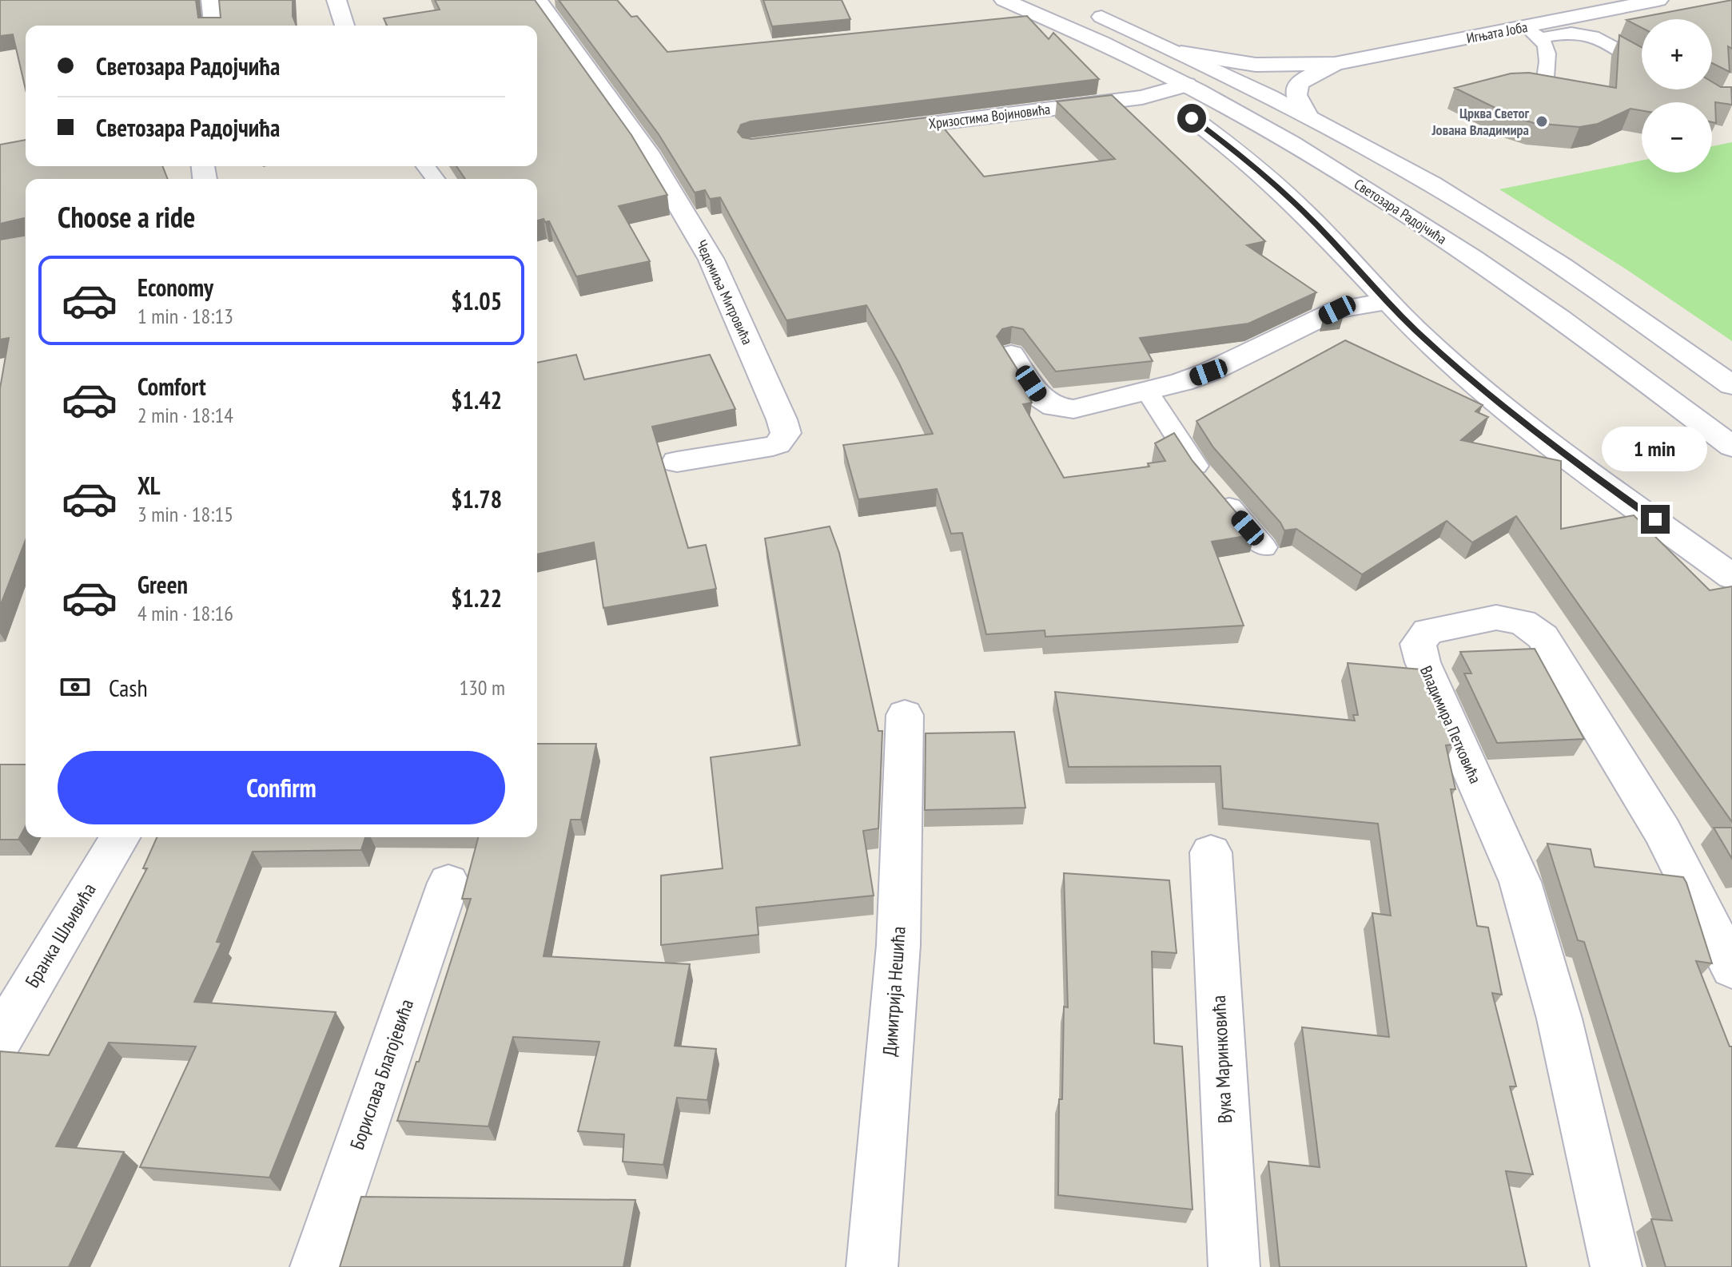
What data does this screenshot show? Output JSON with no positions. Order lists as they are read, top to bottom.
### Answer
{
  "streets": {
    "street": [
      "Игњата Јоба",
      "Хризостима Војиновића",
      "Светозара Радојчића",
      "Чедомиља Митровића",
      "Владимира Петковића",
      "Бранка Шљивића",
      "Димитрија Нешића",
      "Вука Маринковића",
      "Борислава Благојевића"
    ]
  },
  "crossings": [
    ["Хризостима Војиновића", "Светозара Радојчића"]
  ],
  "places": ["Црква Светог Јована Владимира"],
  "page": {
    "map_buttons": ["+", "−"],
    "banner": ["Светозара Радојчића", "Светозара Радојчића"],
    "heading": "Choose a ride",
    "list": [
      {
        "name": "Economy",
        "note": "1 min · 18:13",
        "value": "$1.05"
      },
      {
        "name": "Comfort",
        "note": "2 min · 18:14",
        "value": "$1.42"
      },
      {
        "name": "XL",
        "note": "3 min · 18:15",
        "value": "$1.78"
      },
      {
        "name": "Green",
        "note": "4 min · 18:16",
        "value": "$1.22"
      }
    ],
    "bubble": "1 min",
    "pay": ["Cash", "130 m"],
    "buttons": "Confirm"
  }
}
